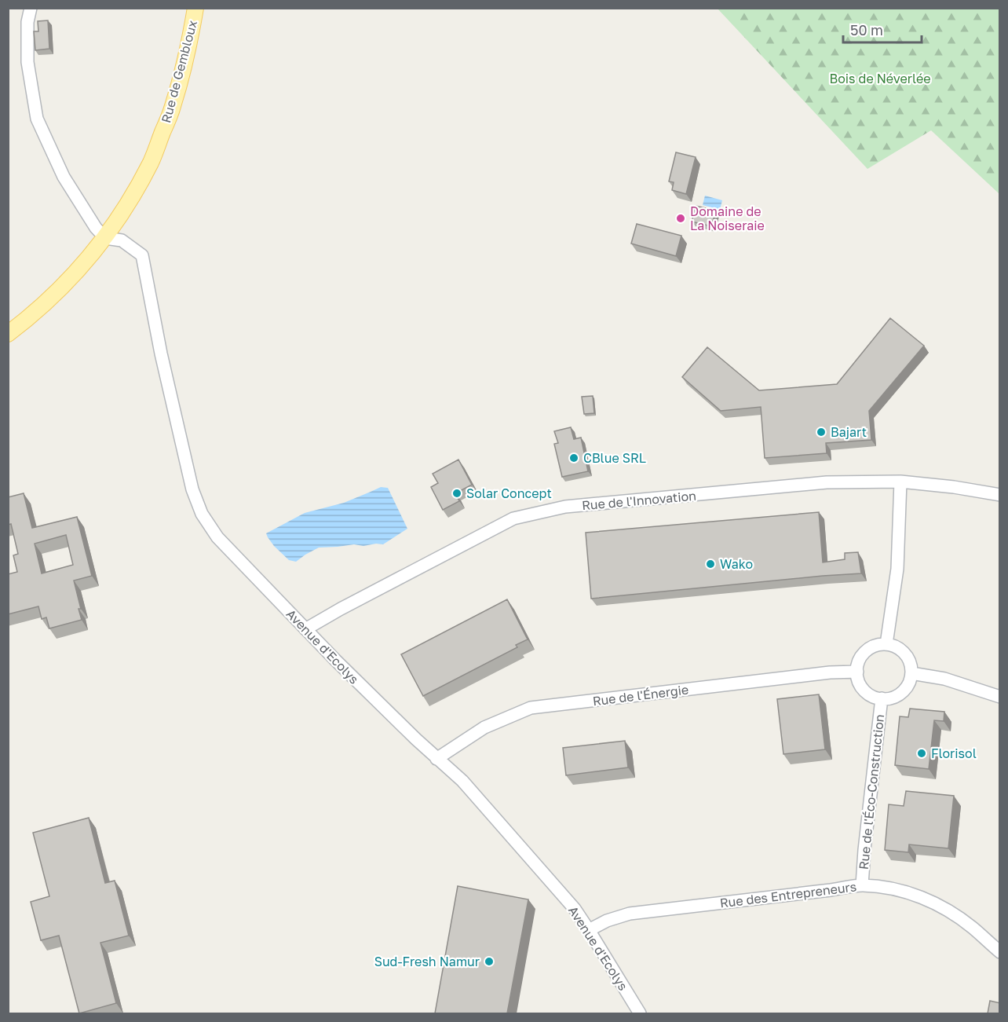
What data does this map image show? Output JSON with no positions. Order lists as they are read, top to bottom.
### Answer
{
  "streets": {
    "main road": ["Rue de Gembloux"],
    "street": [
      "Rue de l'Innovation",
      "Avenue d'Ecolys",
      "Rue de l'Énergie",
      "Rue de l'Éco-Construction",
      "Rue des Entrepreneurs"
    ]
  },
  "crossings": [
    ["Rue de Gembloux", "Avenue d'Ecolys"],
    ["Rue de l'Innovation", "Avenue d'Ecolys"],
    ["Avenue d'Ecolys", "Rue de l'Énergie"],
    ["Avenue d'Ecolys", "Rue des Entrepreneurs"],
    ["Rue de l'Énergie", "Rue de l'Éco-Construction"],
    ["Rue de l'Éco-Construction", "Rue des Entrepreneurs"]
  ],
  "parks": ["Bois de Néverlée"],
  "places": [
    "Domaine de La Noiseraie",
    "Bajart",
    "CBlue SRL",
    "Solar Concept",
    "Wako",
    "Florisol",
    "Sud-Fresh Namur"
  ],
  "scale_bar": "50 m"
}
